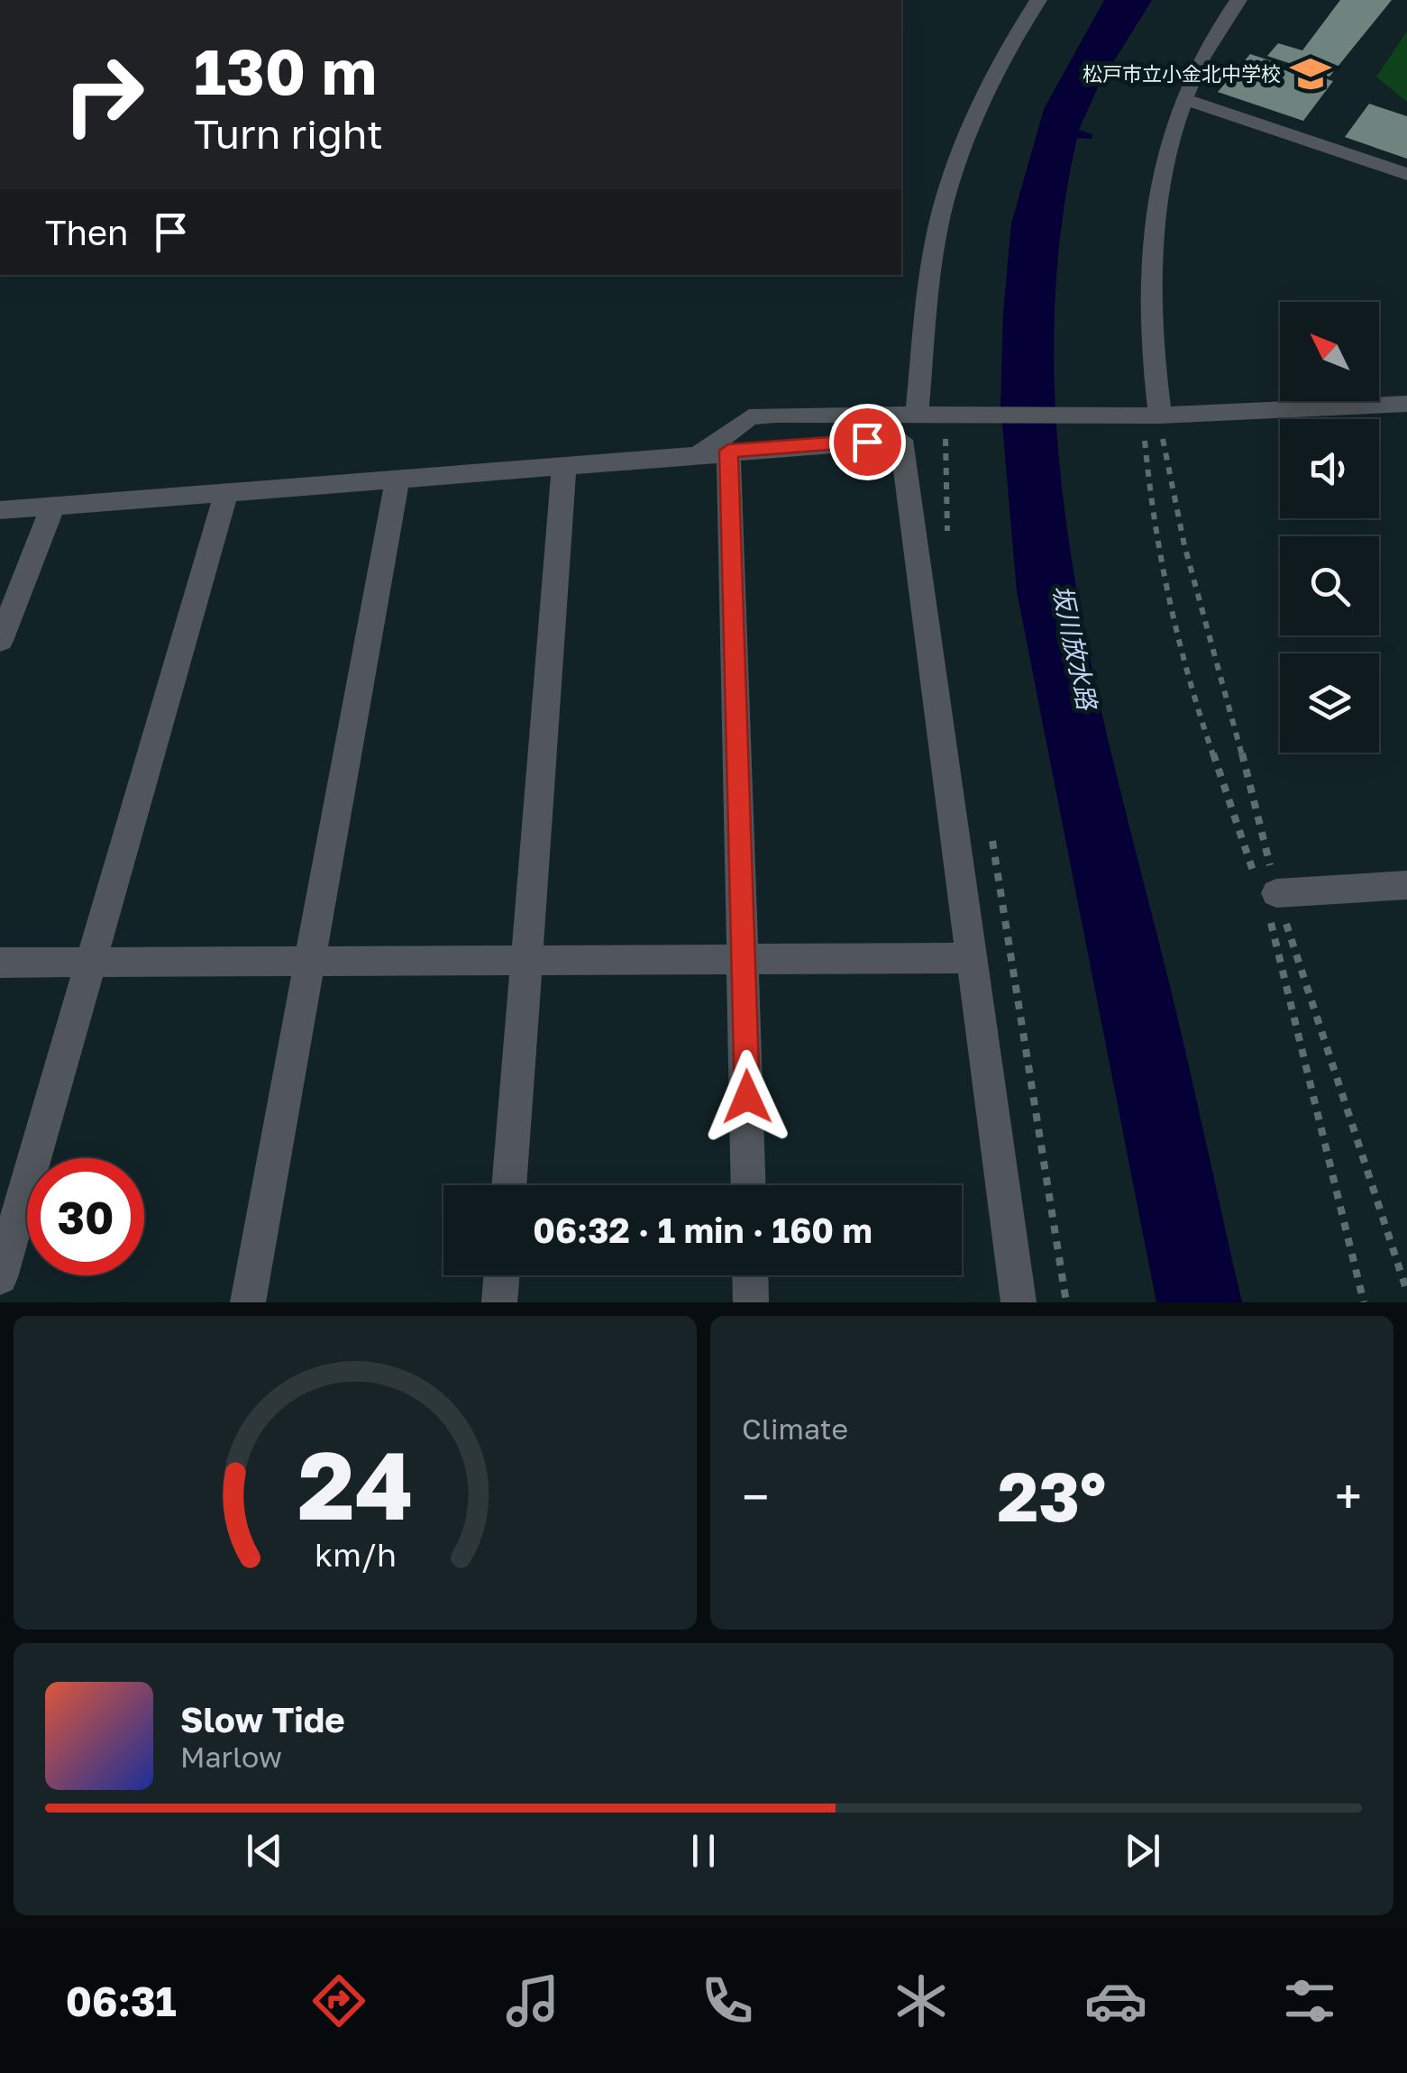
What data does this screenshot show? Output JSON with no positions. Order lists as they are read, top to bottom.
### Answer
{
  "water": ["坂川放水路"],
  "places": {
    "school or university": ["松戸市立小金北中学校"]
  },
  "north": "top left",
  "page": {
    "turn": ["130 m", "Turn right"],
    "then": "Then",
    "limit": "30",
    "trip": "06:32 · 1 min · 160 m",
    "tile": "Climate",
    "heat": ["−", "23°", "+"],
    "song": ["Slow Tide", "Marlow"],
    "tabs": "06:31",
    "gauge": ["24", "km/h"]
  }
}
